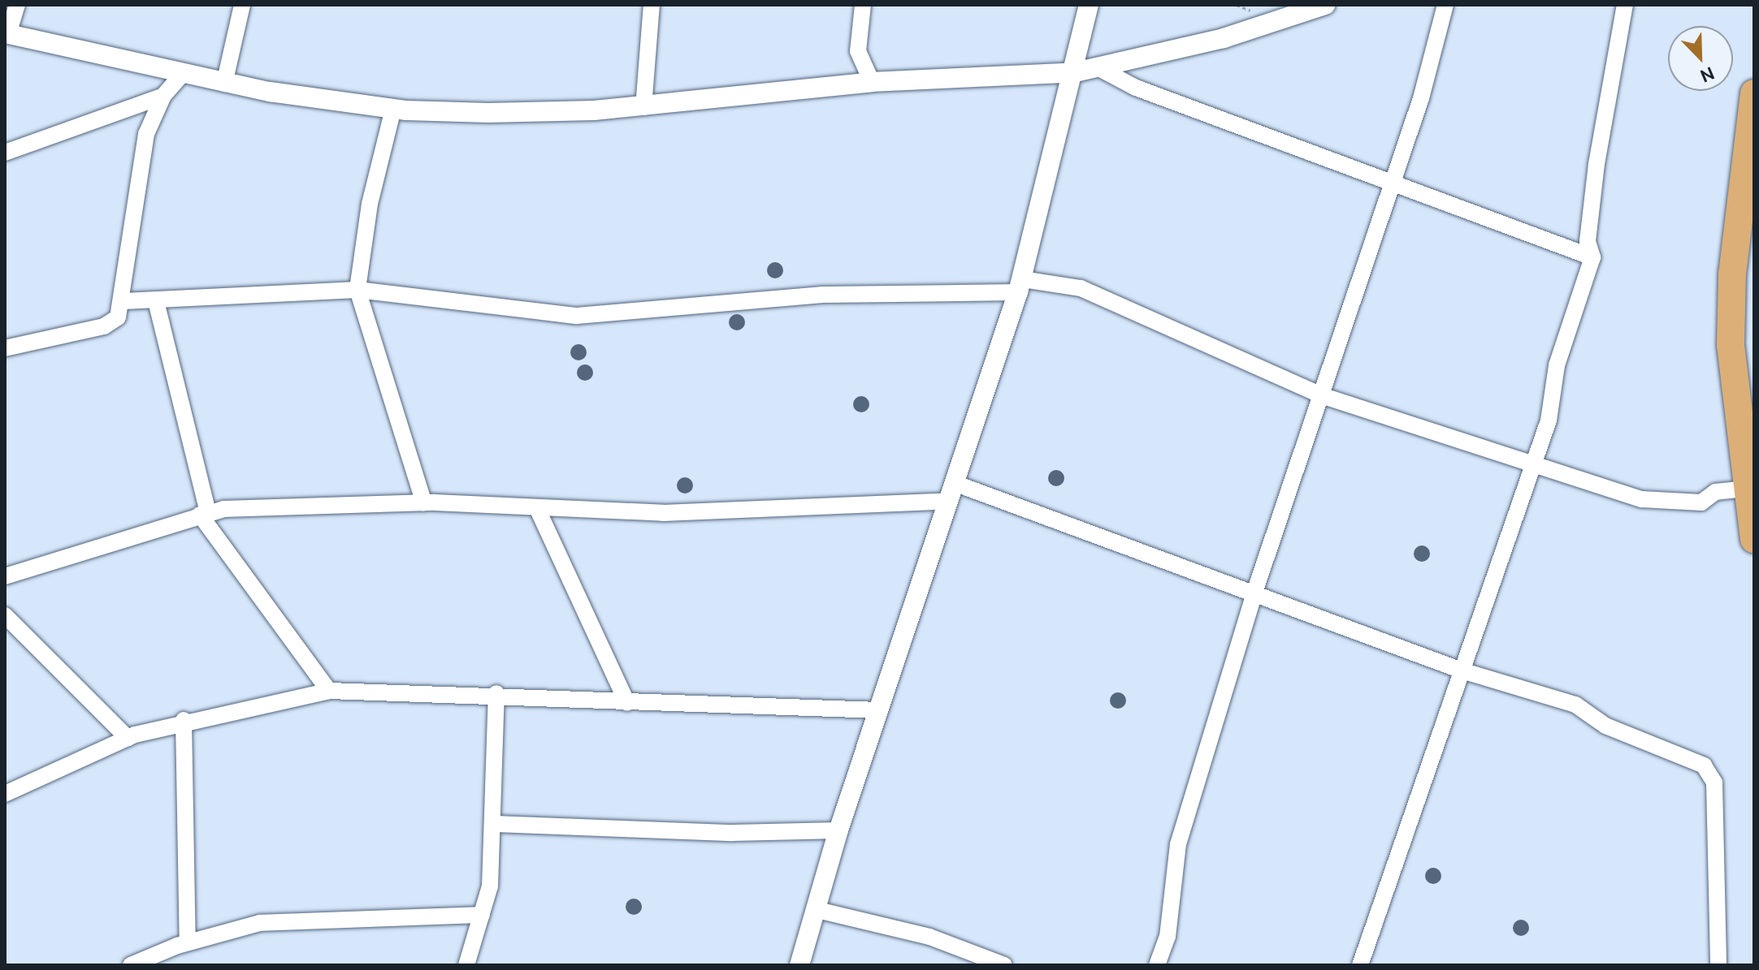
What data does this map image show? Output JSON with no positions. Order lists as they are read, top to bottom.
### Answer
{
  "north": "bottom right"
}
